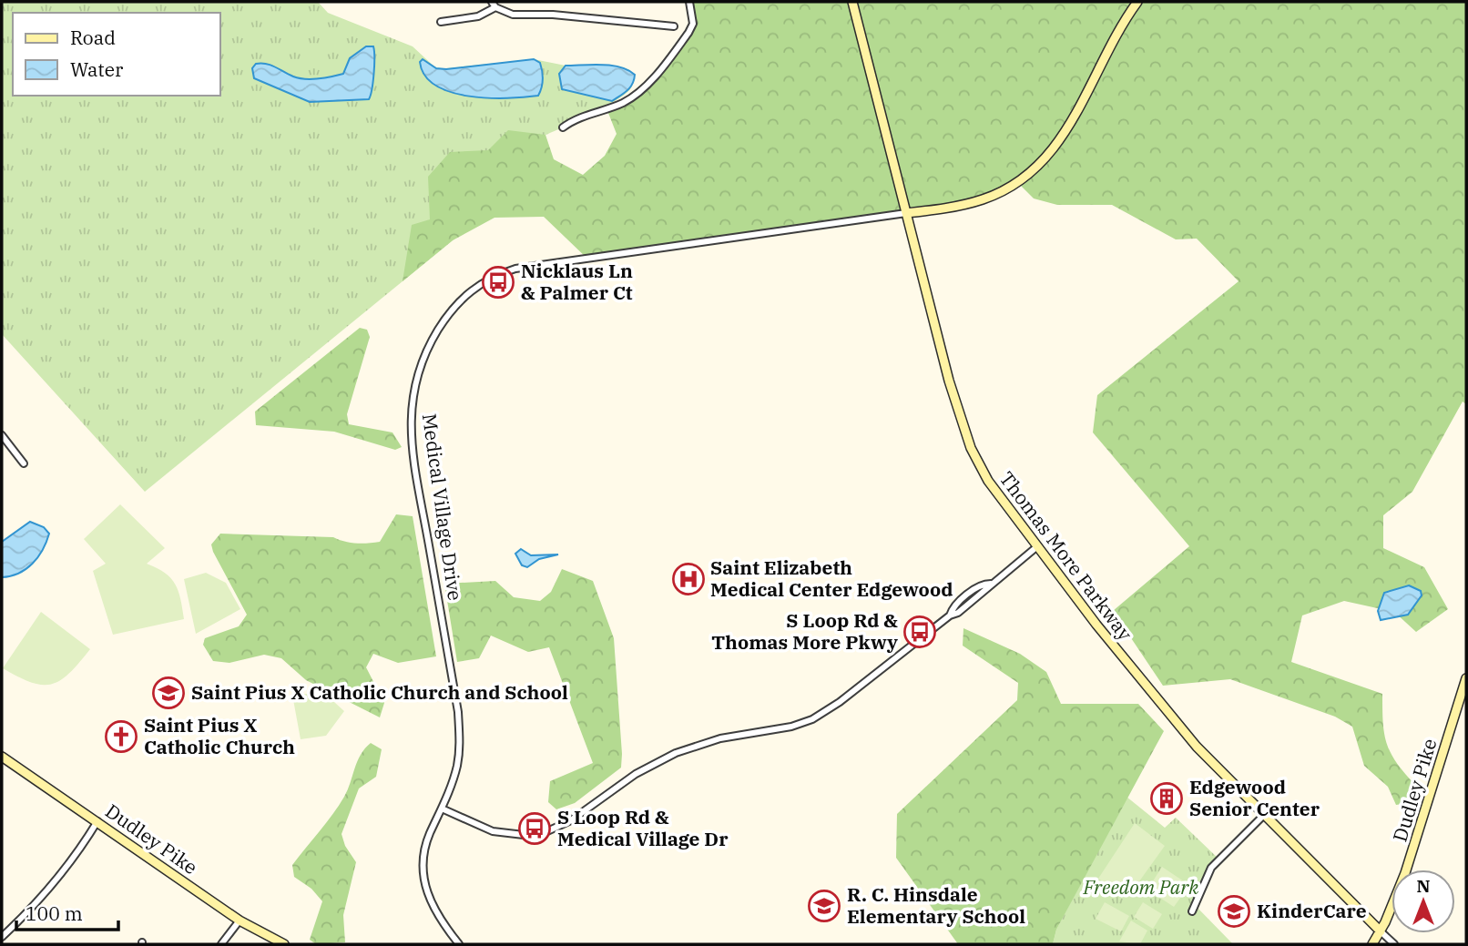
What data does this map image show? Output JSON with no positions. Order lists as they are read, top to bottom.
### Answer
{
  "streets": {
    "street": ["Medical Village Drive", "Thomas More Parkway", "Dudley Pike"]
  },
  "crossings": [
    ["Medical Village Drive", "Thomas More Parkway"],
    ["Thomas More Parkway", "Dudley Pike"]
  ],
  "parks": ["Freedom Park"],
  "places": {
    "bus stop": ["Nicklaus Ln & Palmer Ct", "S Loop Rd & Thomas More Pkwy", "S Loop Rd & Medical Village Dr"],
    "hospital": ["Saint Elizabeth Medical Center Edgewood"],
    "school or university": ["Saint Pius X Catholic Church and School", "R. C. Hinsdale Elementary School", "KinderCare"],
    "church": ["Saint Pius X Catholic Church"],
    "building": ["Edgewood Senior Center"]
  },
  "legend": ["Road", "Water"],
  "scale_bar": "100 m",
  "north": "top"
}
